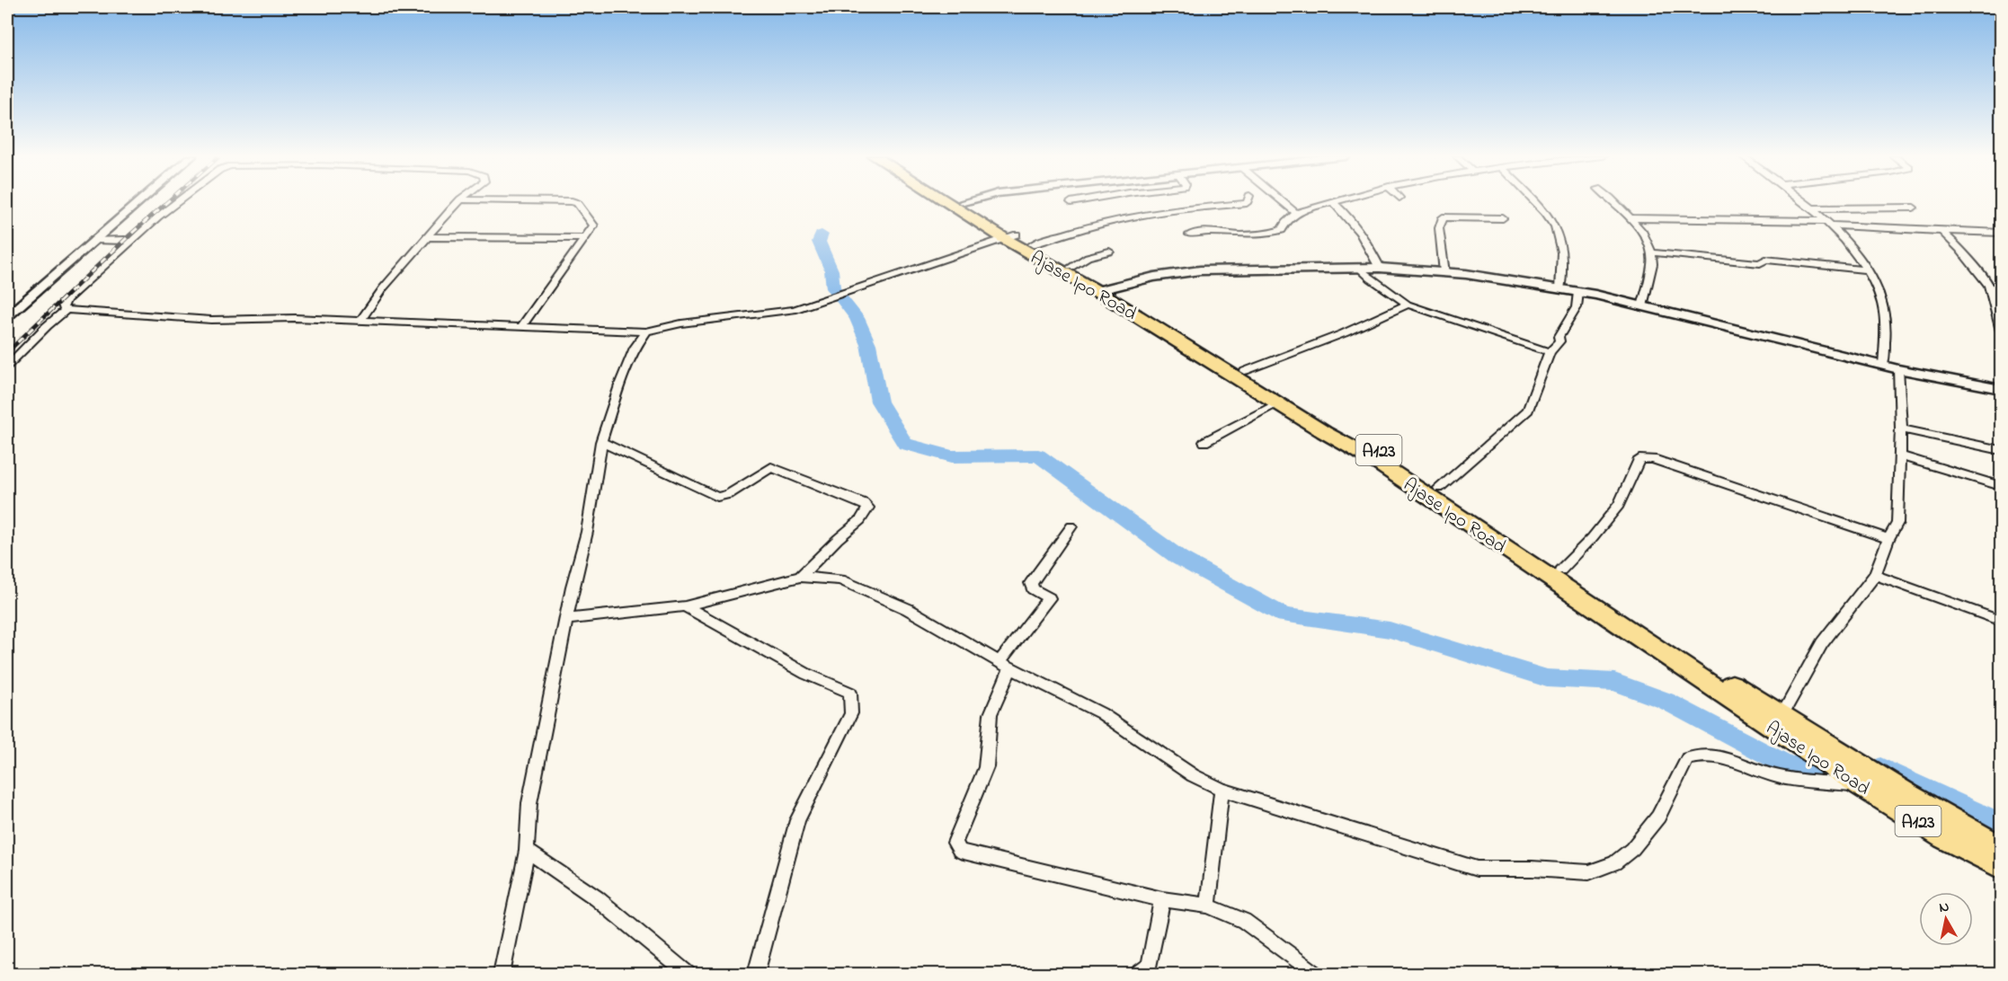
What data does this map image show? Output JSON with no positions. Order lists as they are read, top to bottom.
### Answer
{
  "streets": {
    "highway": ["Ajase Ipo Road", "A123"]
  },
  "north": "top"
}
